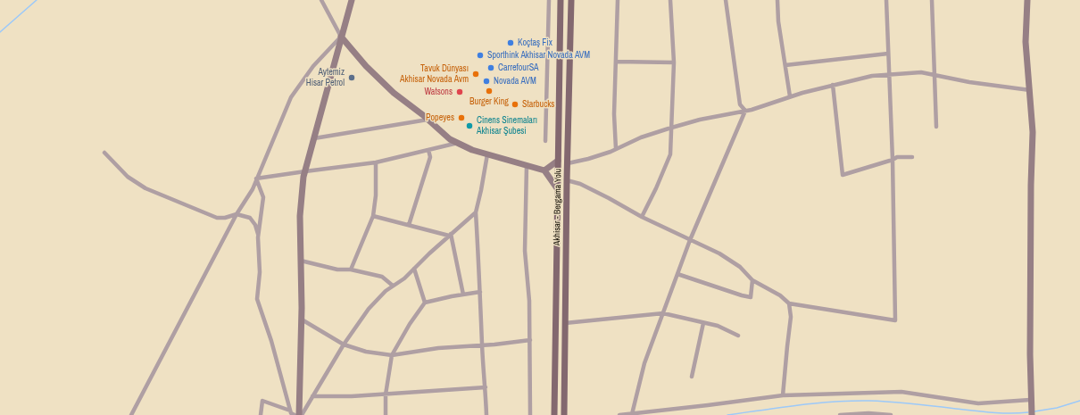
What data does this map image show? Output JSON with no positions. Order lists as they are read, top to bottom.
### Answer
{
  "streets": {
    "main road": ["Akhisar - Bergama Yolu"]
  },
  "places": [
    "Koçtaş Fix",
    "Sporthink Akhisar Novada AVM",
    "CarrefourSA",
    "Tavuk Dünyası Akhisar Novada Avm",
    "Aytemiz Hisar Petrol",
    "Novada AVM",
    "Burger King",
    "Watsons",
    "Starbucks",
    "Popeyes",
    "Cinens Sinemaları Akhisar Şubesi"
  ]
}
